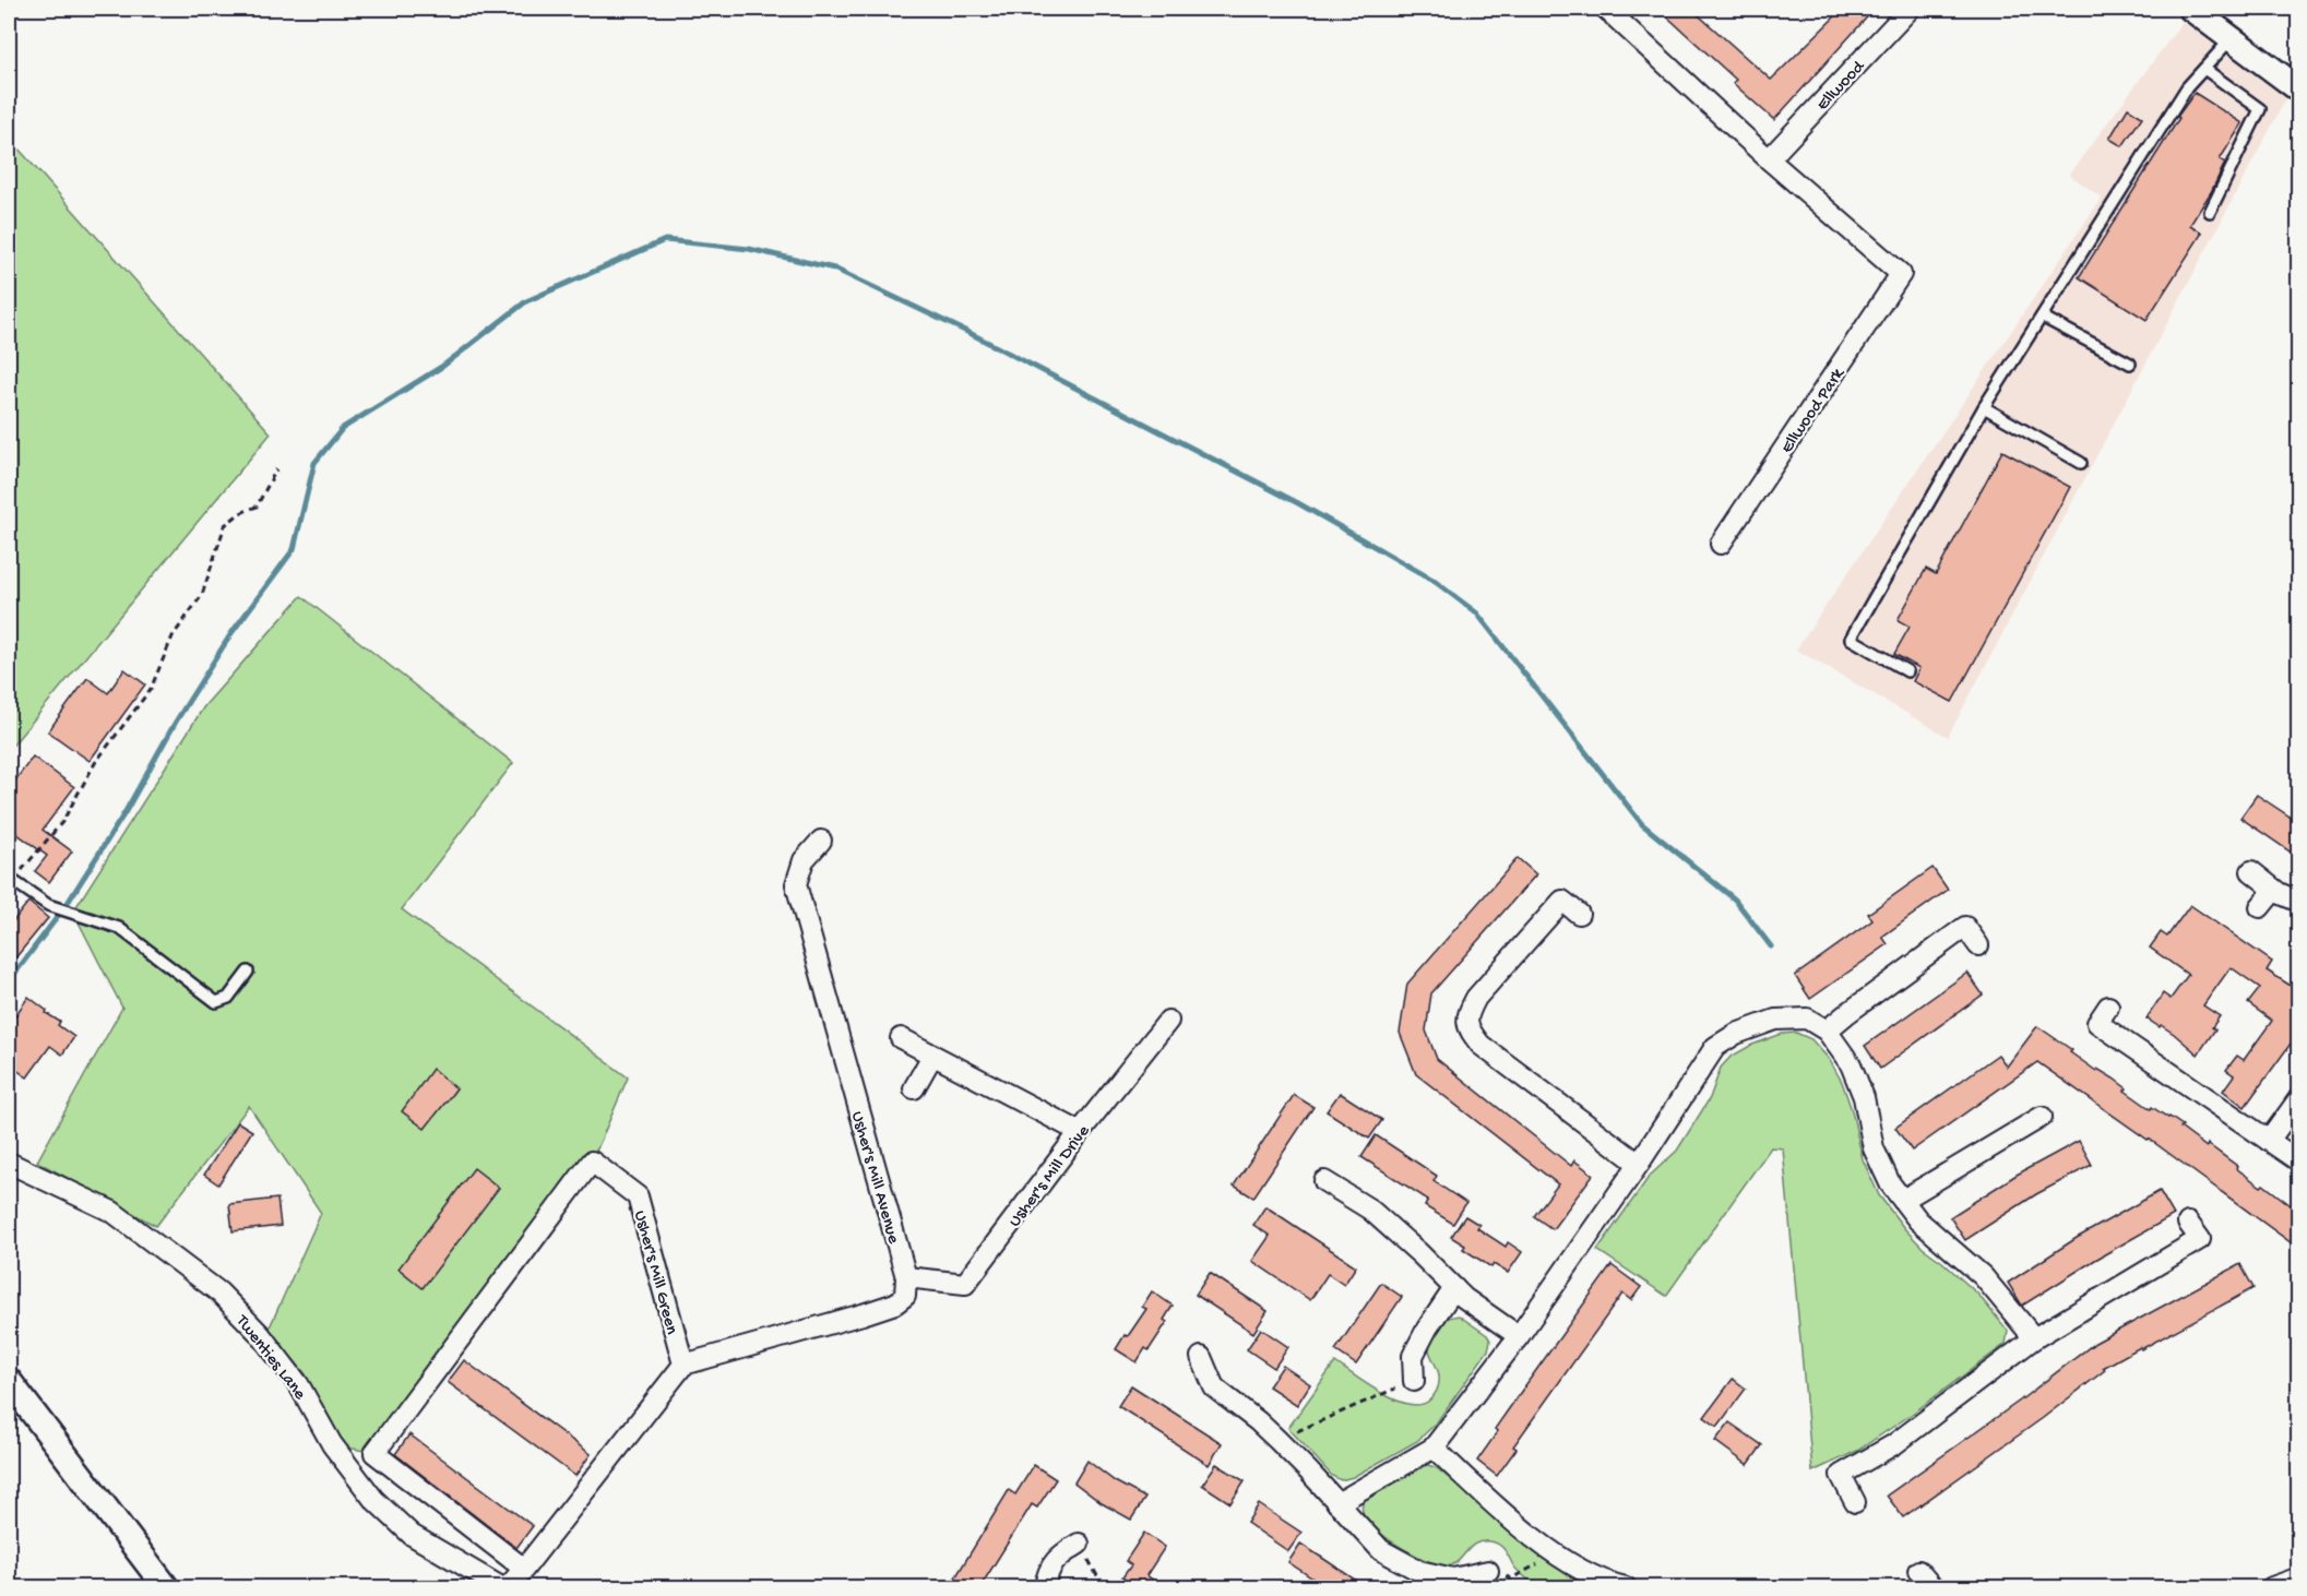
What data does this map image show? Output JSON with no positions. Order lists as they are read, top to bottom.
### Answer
{
  "streets": {
    "street": [
      "Ellwood",
      "Ellwood Park",
      "Usher's Mill Drive",
      "Usher's Mill Avenue",
      "Usher's Mill Green",
      "Twenties Lane"
    ]
  },
  "crossings": [
    ["Ellwood", "Ellwood Park"],
    ["Usher's Mill Drive", "Usher's Mill Avenue"]
  ]
}
